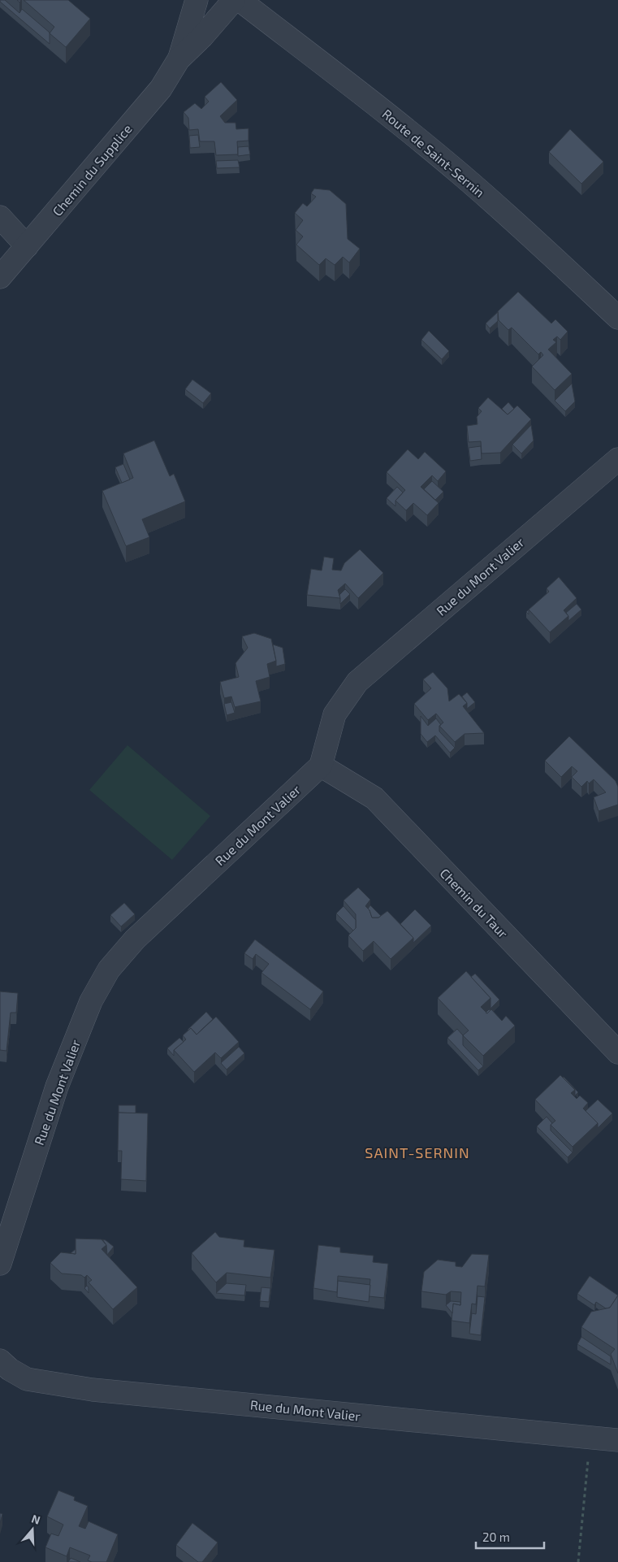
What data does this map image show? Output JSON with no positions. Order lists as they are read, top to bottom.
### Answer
{
  "streets": {
    "street": [
      "Route de Saint-Sernin",
      "Chemin du Supplice",
      "Rue du Mont Valier",
      "Chemin du Taur"
    ]
  },
  "crossings": [
    ["Rue du Mont Valier", "Chemin du Taur"]
  ],
  "districts": ["SAINT-SERNIN"],
  "scale_bar": "20 m",
  "north": "top"
}
